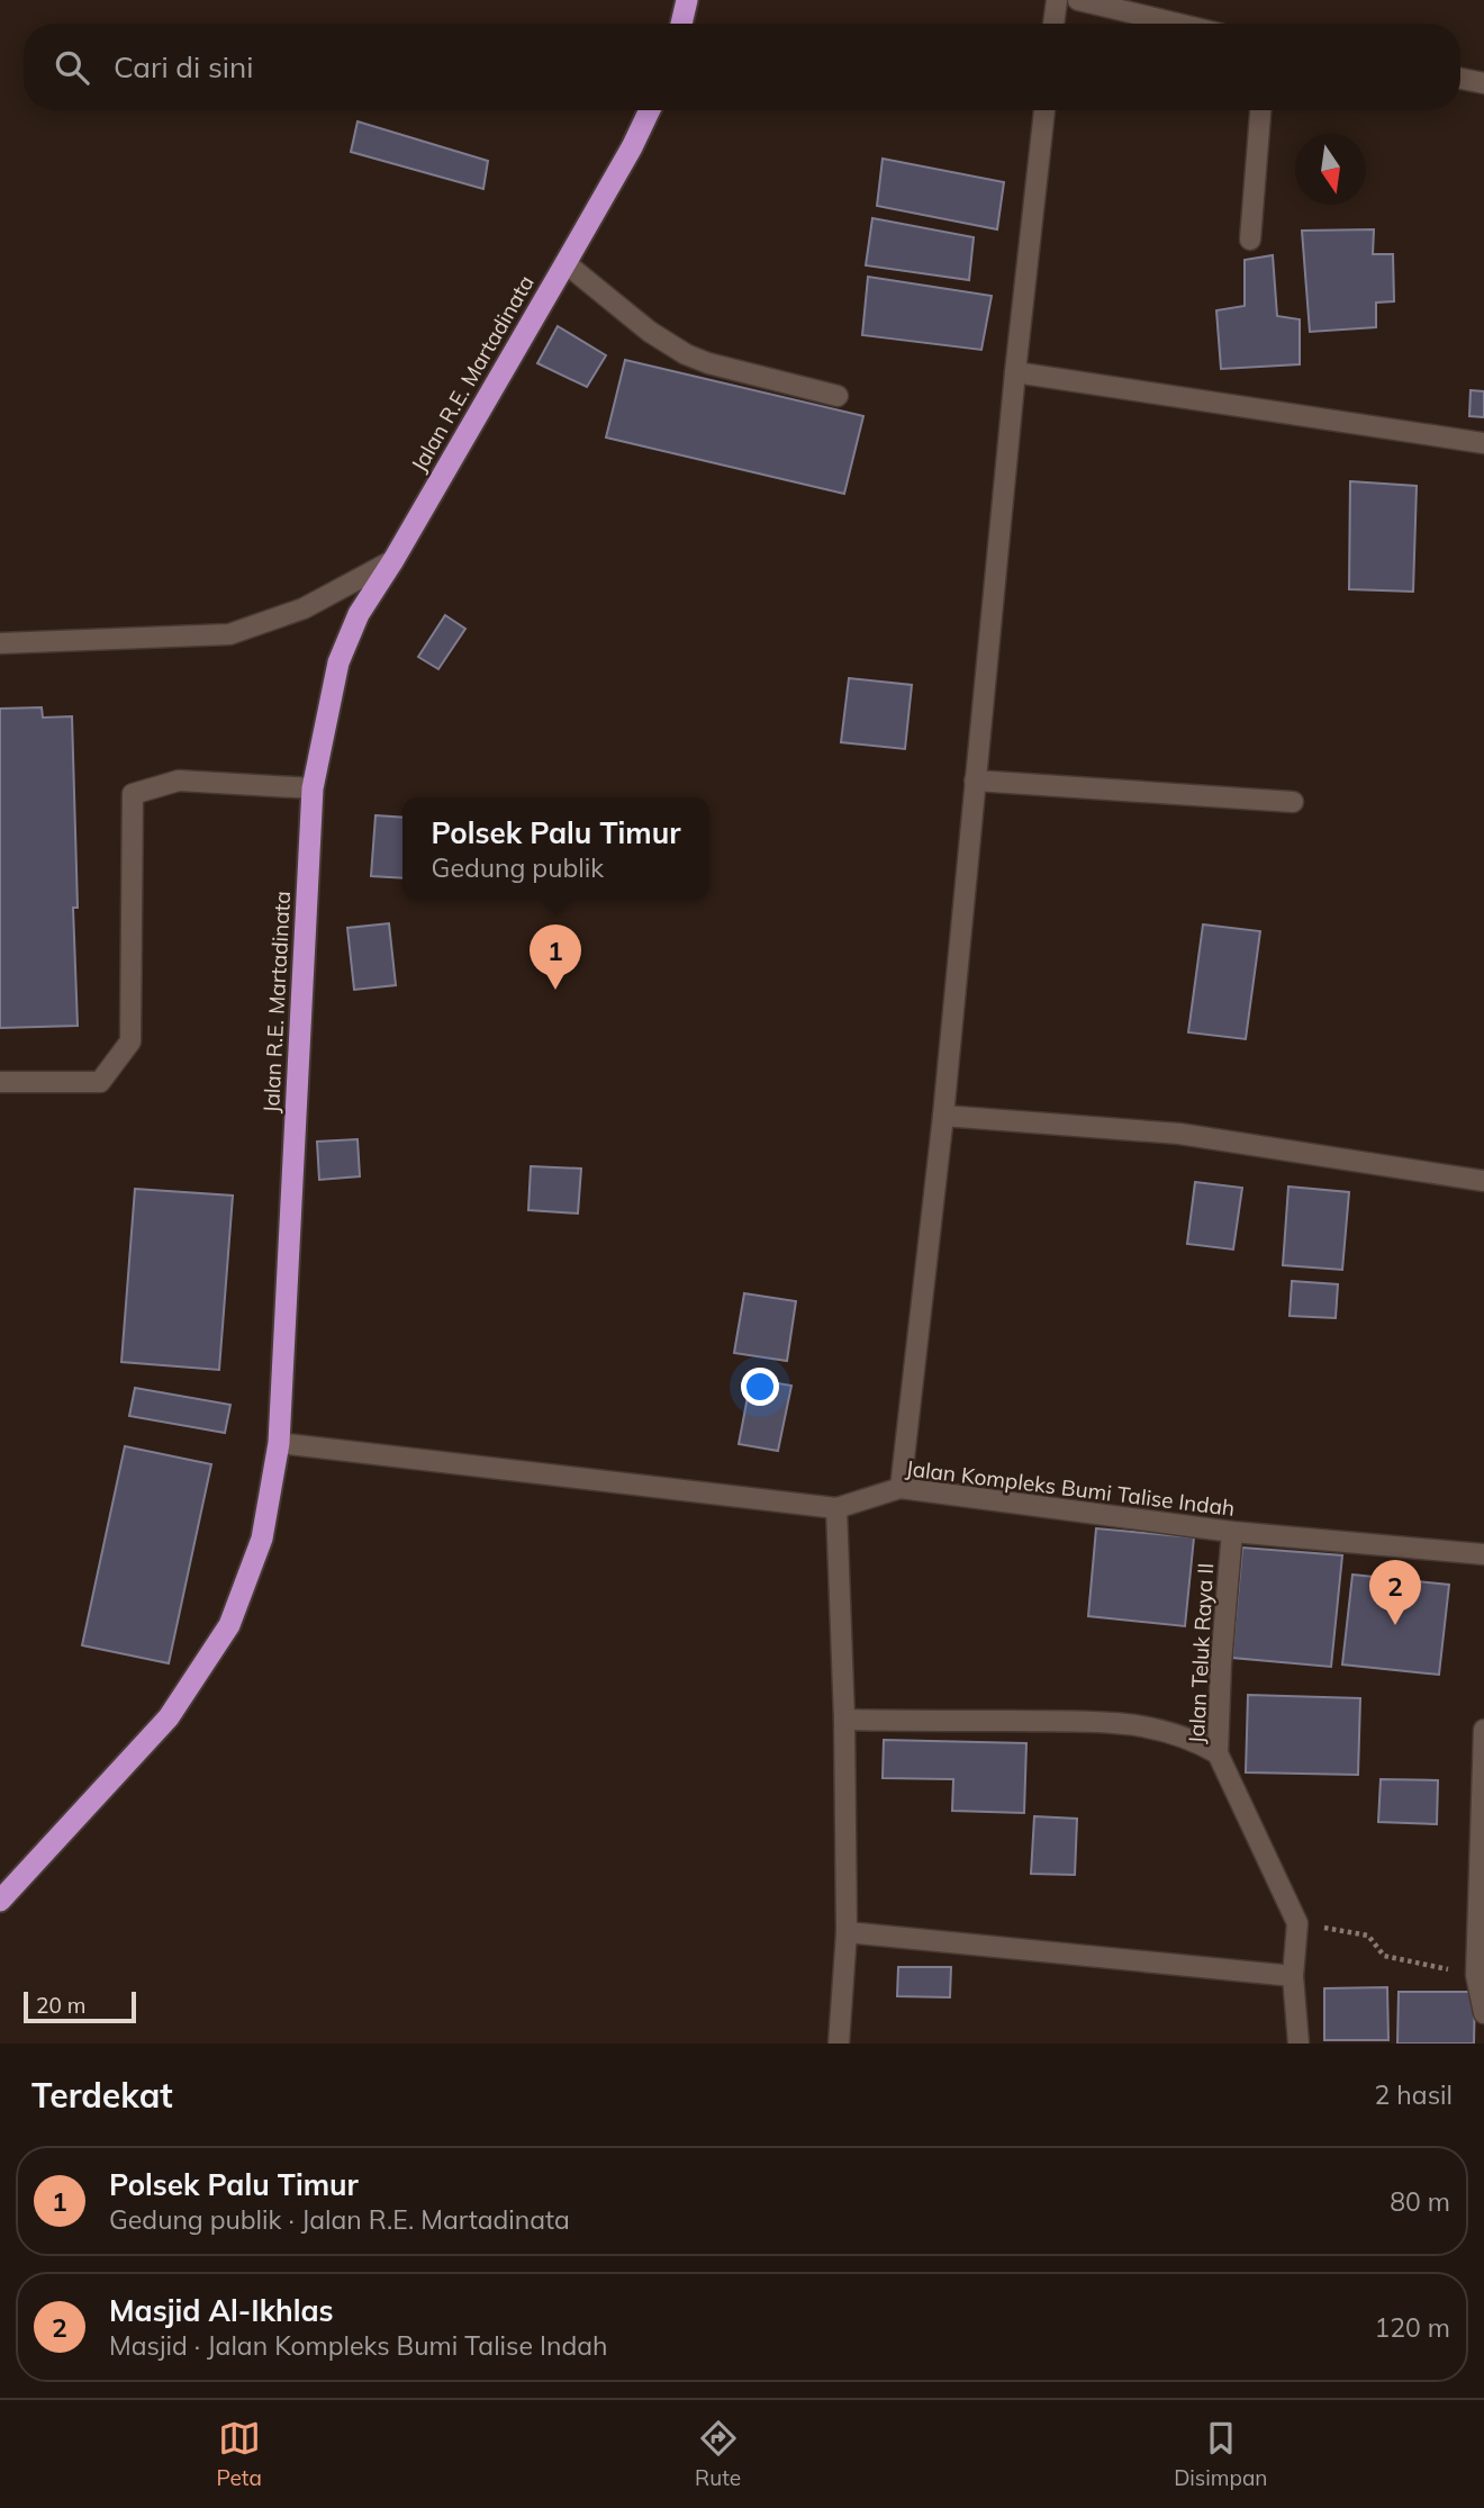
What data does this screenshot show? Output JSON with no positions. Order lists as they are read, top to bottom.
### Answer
{
  "streets": {
    "highway": ["Jalan R.E. Martadinata"],
    "street": ["Jalan Kompleks Bumi Talise Indah", "Jalan Teluk Raya II"]
  },
  "crossings": [
    ["Jalan R.E. Martadinata", "Jalan Kompleks Bumi Talise Indah"],
    ["Jalan Kompleks Bumi Talise Indah", "Jalan Teluk Raya II"]
  ],
  "scale_bar": "20 m",
  "north": "bottom",
  "page": {
    "search": "Cari di sini",
    "popup": ["Polsek Palu Timur", "Gedung publik"],
    "pins": ["1", "2"],
    "scale": "20 m",
    "heading": ["Terdekat", "2 hasil"],
    "list": [
      {
        "mark": "1",
        "name": "Polsek Palu Timur",
        "note": "Gedung publik · Jalan R.E. Martadinata",
        "value": "80 m"
      },
      {
        "mark": "2",
        "name": "Masjid Al-Ikhlas",
        "note": "Masjid · Jalan Kompleks Bumi Talise Indah",
        "value": "120 m"
      }
    ],
    "nav": ["Peta", "Rute", "Disimpan"]
  }
}
